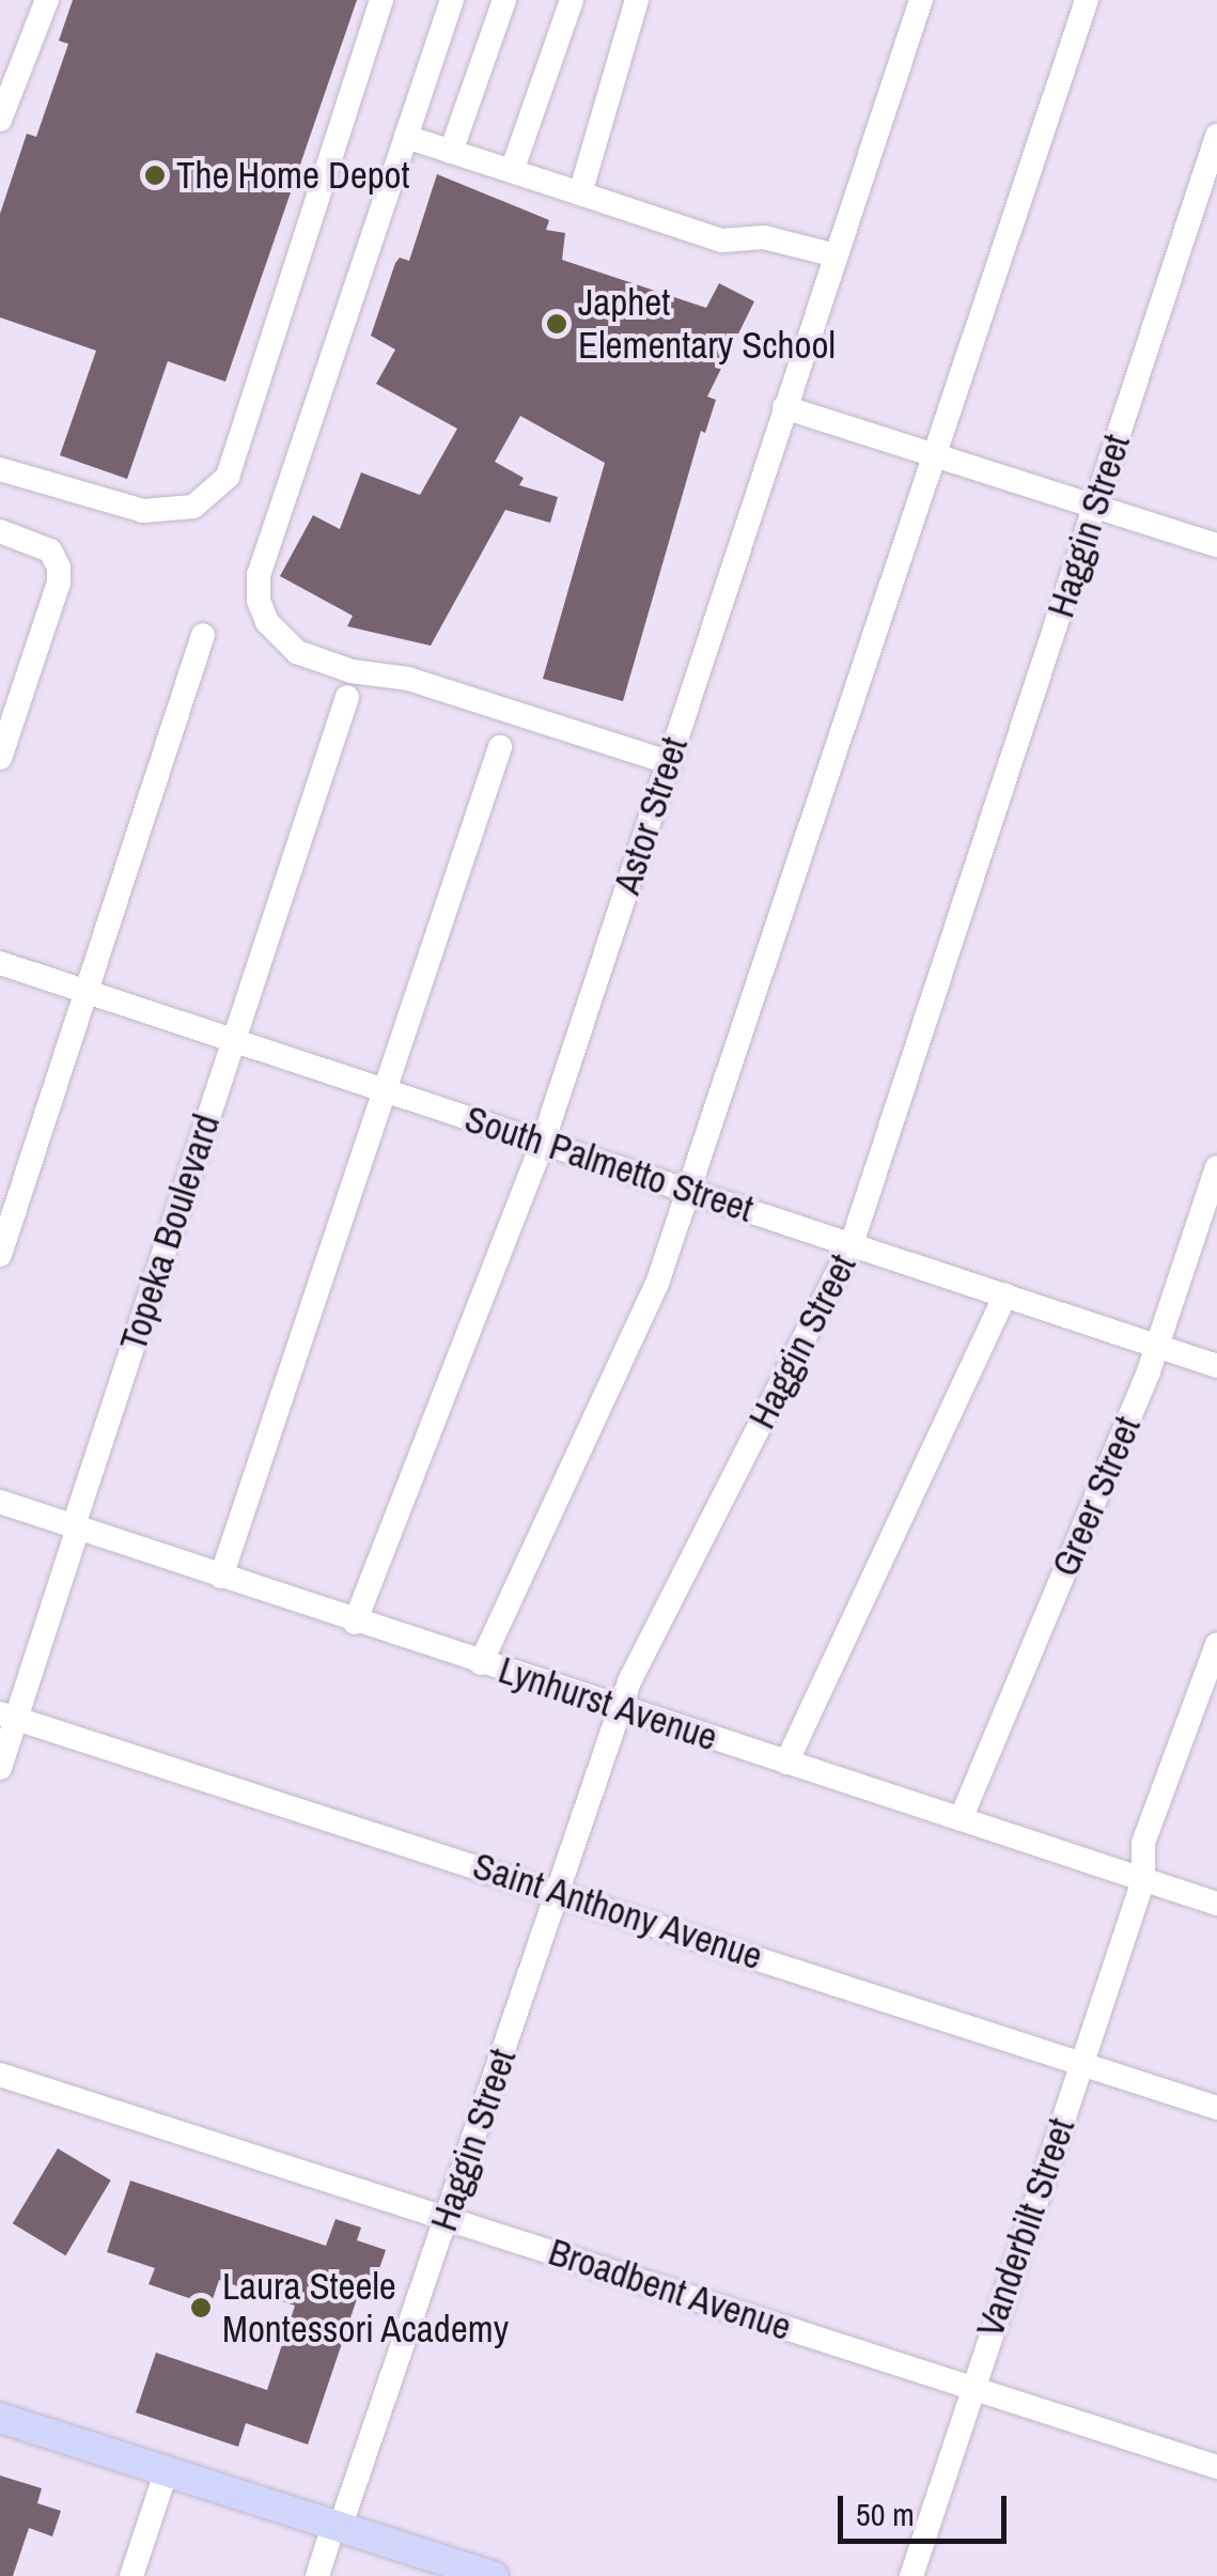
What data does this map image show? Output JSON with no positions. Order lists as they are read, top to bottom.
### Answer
{
  "streets": {
    "street": [
      "Haggin Street",
      "Astor Street",
      "South Palmetto Street",
      "Topeka Boulevard",
      "Greer Street",
      "Lynhurst Avenue",
      "Saint Anthony Avenue",
      "Vanderbilt Street",
      "Broadbent Avenue"
    ]
  },
  "crossings": [
    ["Haggin Street", "South Palmetto Street"],
    ["Haggin Street", "Lynhurst Avenue"],
    ["Haggin Street", "Saint Anthony Avenue"],
    ["Haggin Street", "Broadbent Avenue"],
    ["Astor Street", "South Palmetto Street"],
    ["Astor Street", "Lynhurst Avenue"],
    ["South Palmetto Street", "Topeka Boulevard"],
    ["South Palmetto Street", "Greer Street"],
    ["Topeka Boulevard", "Lynhurst Avenue"],
    ["Topeka Boulevard", "Saint Anthony Avenue"],
    ["Greer Street", "Lynhurst Avenue"],
    ["Lynhurst Avenue", "Vanderbilt Street"],
    ["Saint Anthony Avenue", "Vanderbilt Street"],
    ["Vanderbilt Street", "Broadbent Avenue"]
  ],
  "places": ["The Home Depot", "Japhet Elementary School", "Laura Steele Montessori Academy"],
  "scale_bar": "50 m"
}
